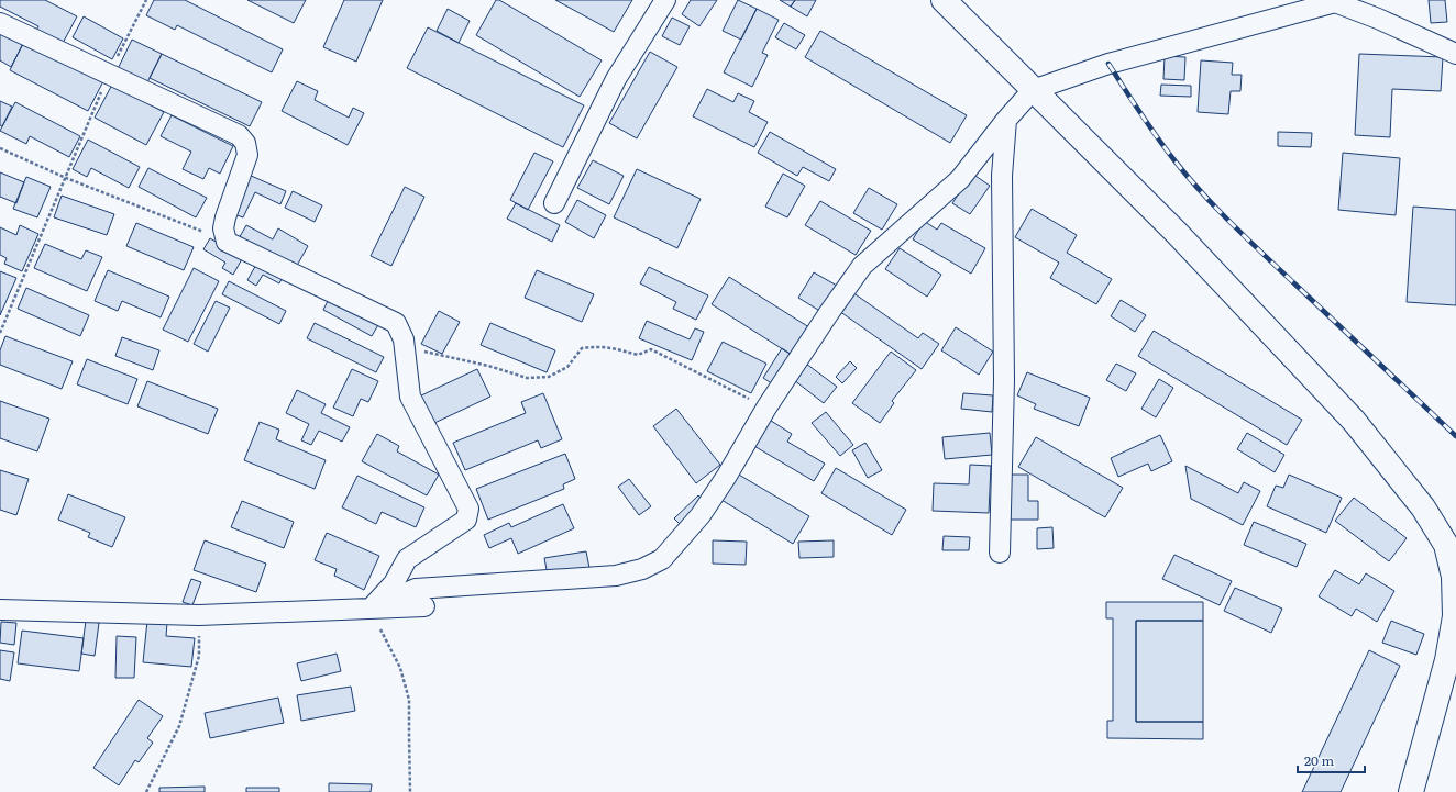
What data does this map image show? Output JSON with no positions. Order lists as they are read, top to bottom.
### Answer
{
  "scale_bar": "20 m"
}
